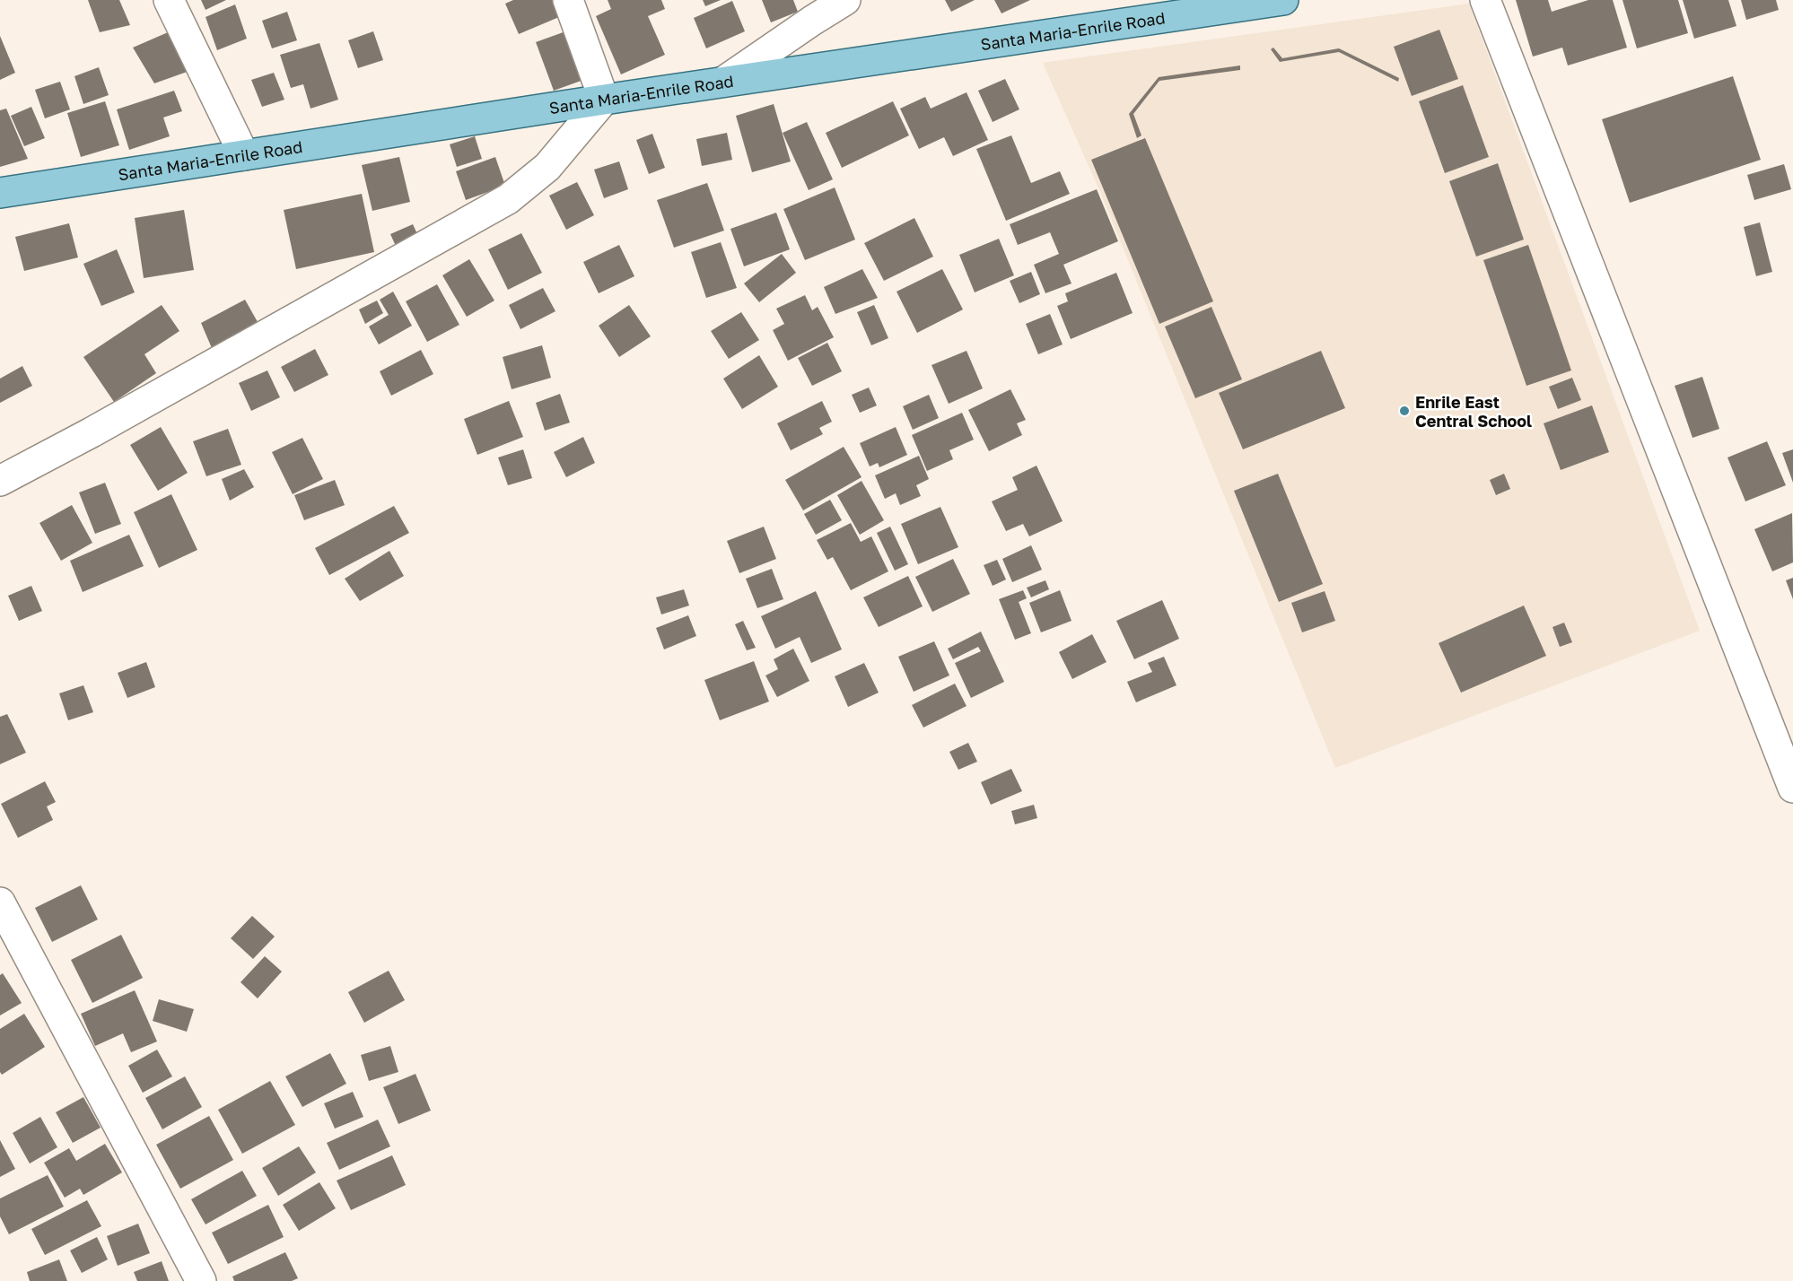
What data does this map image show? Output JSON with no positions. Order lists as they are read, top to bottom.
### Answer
{
  "streets": {
    "main road": ["Santa Maria-Enrile Road"]
  },
  "places": ["Enrile East Central School"]
}
